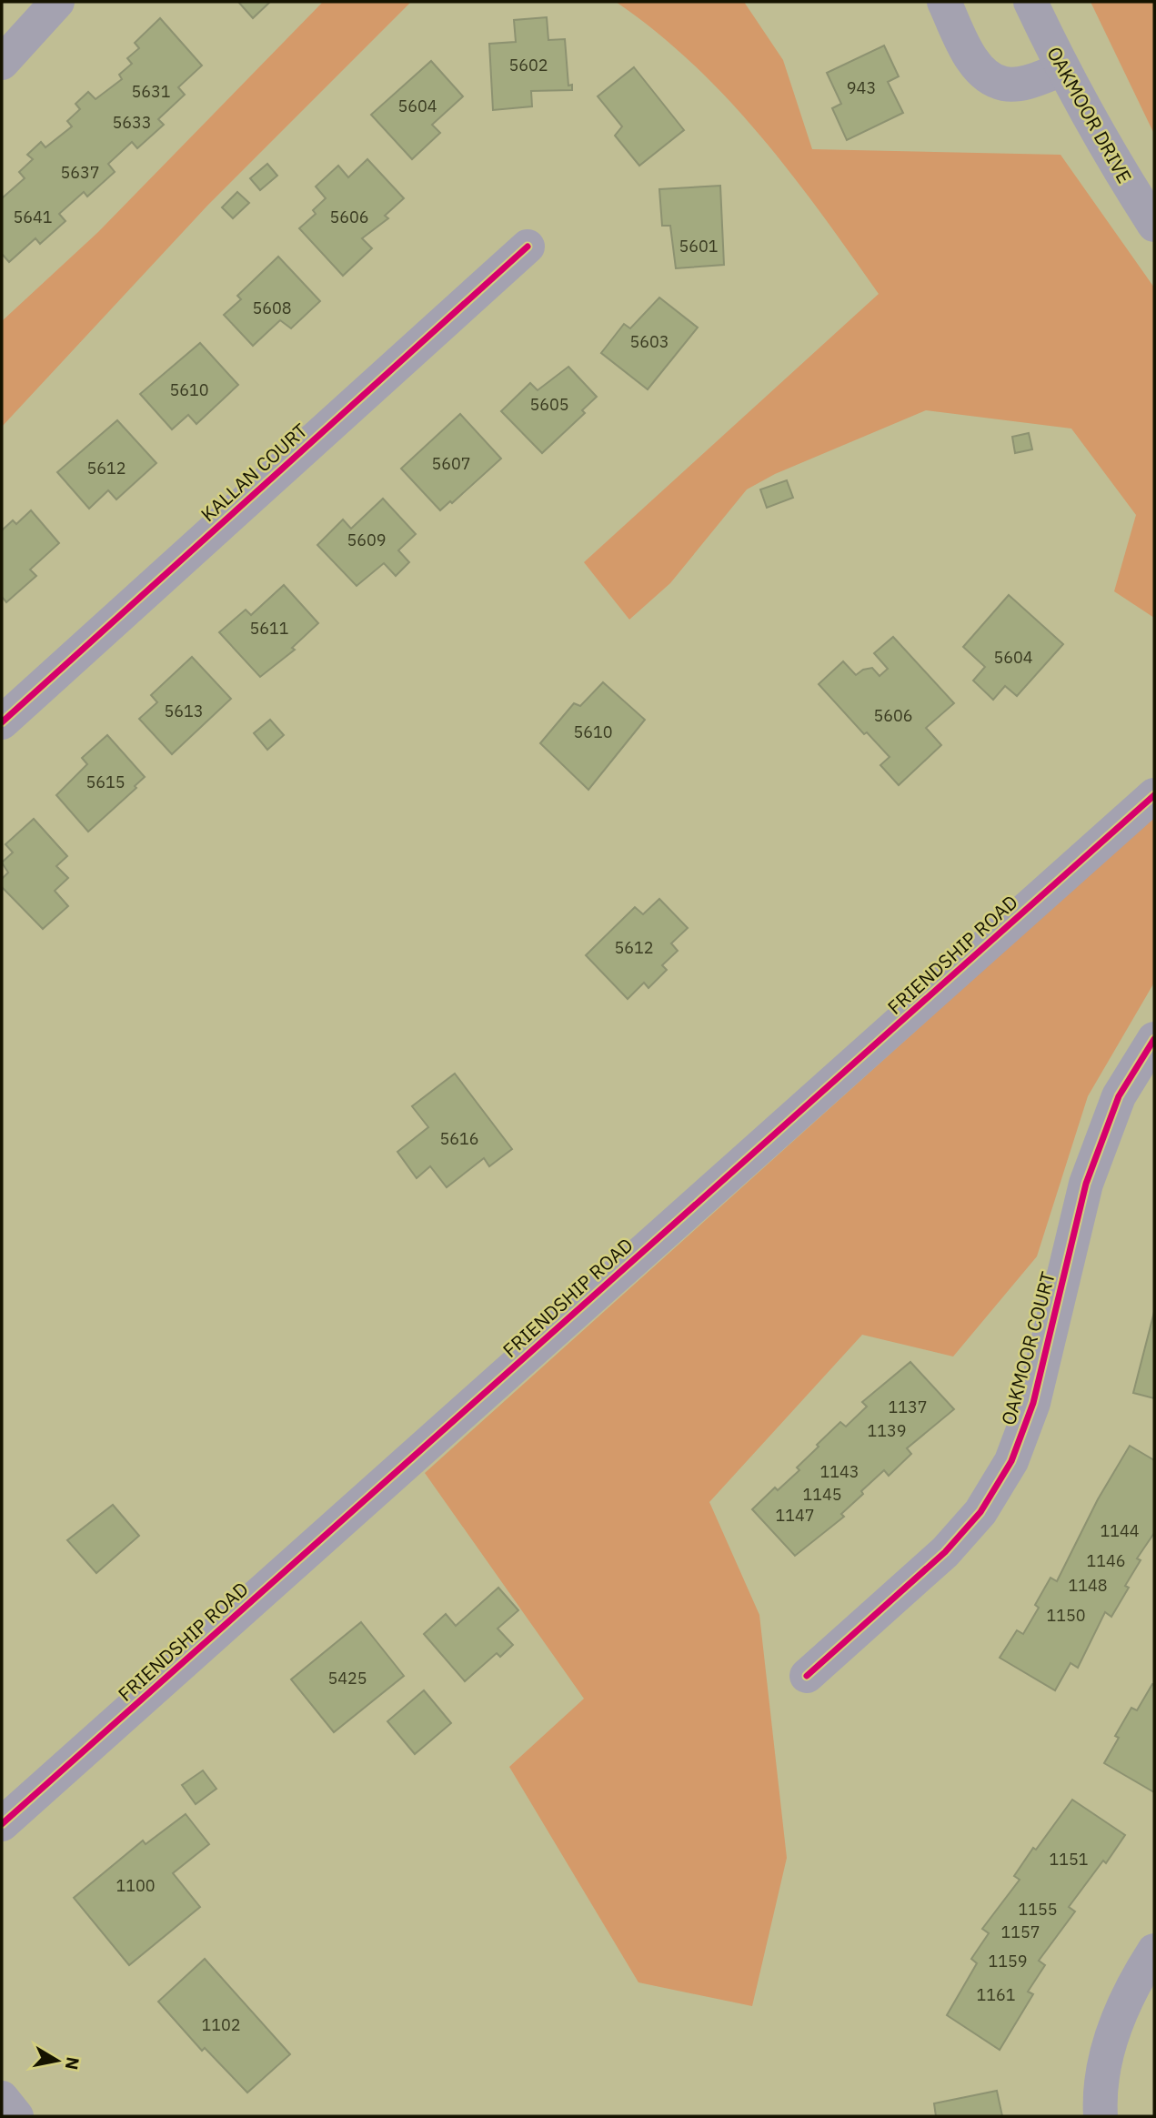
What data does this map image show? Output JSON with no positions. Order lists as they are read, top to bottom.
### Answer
{
  "streets": {
    "street": [
      "OAKMOOR DRIVE",
      "KALLAN COURT",
      "FRIENDSHIP ROAD",
      "OAKMOOR COURT"
    ]
  },
  "house_numbers": [
    "5602",
    "943",
    "5631",
    "5604",
    "5633",
    "5637",
    "5641",
    "5606",
    "5601",
    "5608",
    "5603",
    "5610",
    "5605",
    "5607",
    "5612",
    "5609",
    "5611",
    "5604",
    "5613",
    "5606",
    "5610",
    "5615",
    "5612",
    "5616",
    "1137",
    "1139",
    "1143",
    "1145",
    "1147",
    "1144",
    "1146",
    "1148",
    "1150",
    "5425",
    "1151",
    "1100",
    "1155",
    "1157",
    "1159",
    "1161",
    "1102"
  ],
  "north": "right"
}
